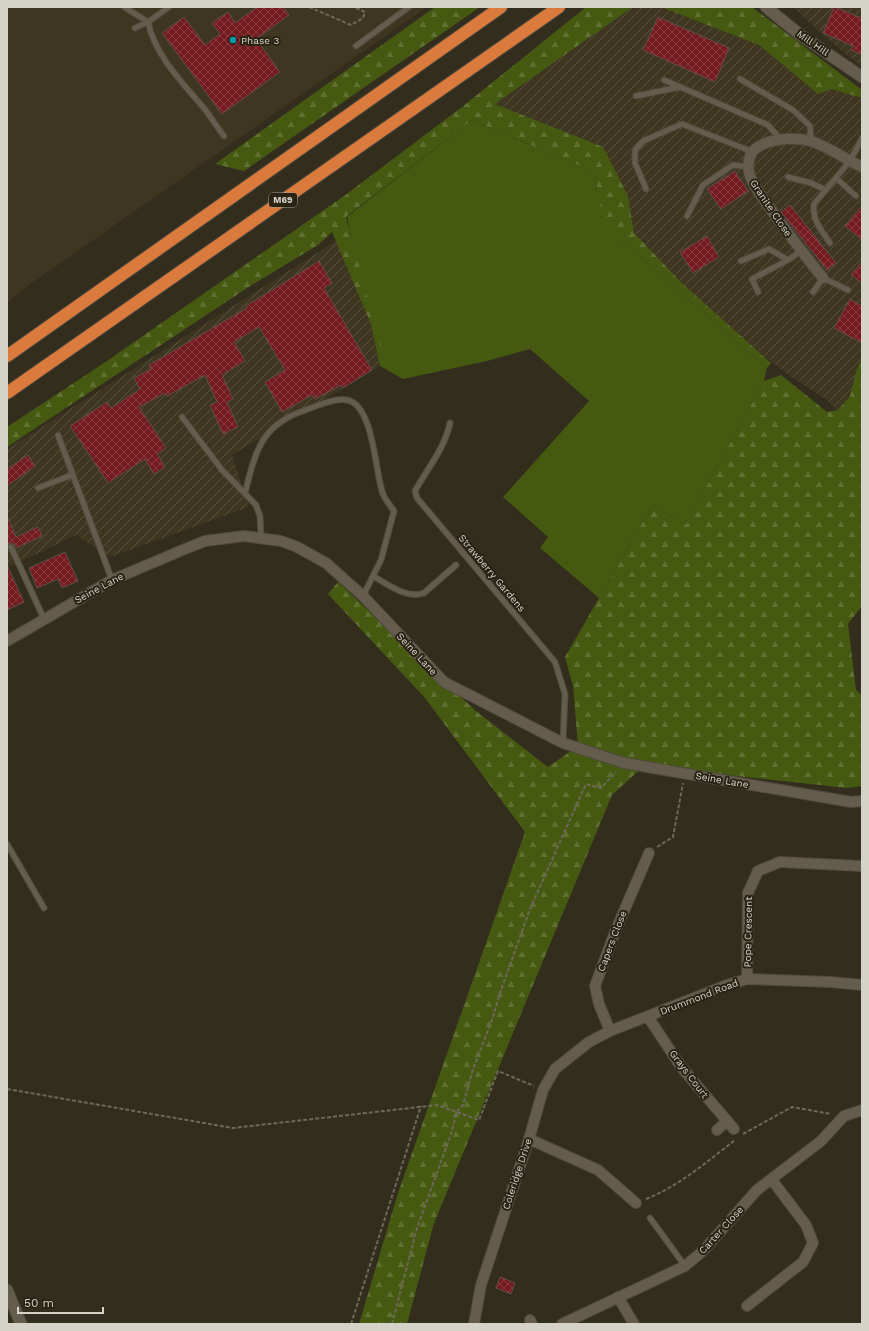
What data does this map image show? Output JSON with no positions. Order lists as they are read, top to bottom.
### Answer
{
  "streets": {
    "highway": ["M69"],
    "main road": ["Mill Hill"],
    "street": [
      "Granite Close",
      "Seine Lane",
      "Pope Crescent",
      "Capers Close",
      "Drummond Road",
      "Grays Court",
      "Coleridge Drive",
      "Carter Close"
    ],
    "lane": ["Strawberry Gardens"]
  },
  "crossings": [
    ["Strawberry Gardens", "Seine Lane"],
    ["Pope Crescent", "Drummond Road"],
    ["Capers Close", "Drummond Road"],
    ["Drummond Road", "Grays Court"],
    ["Drummond Road", "Coleridge Drive"]
  ],
  "places": ["Phase 3"],
  "scale_bar": "50 m"
}
